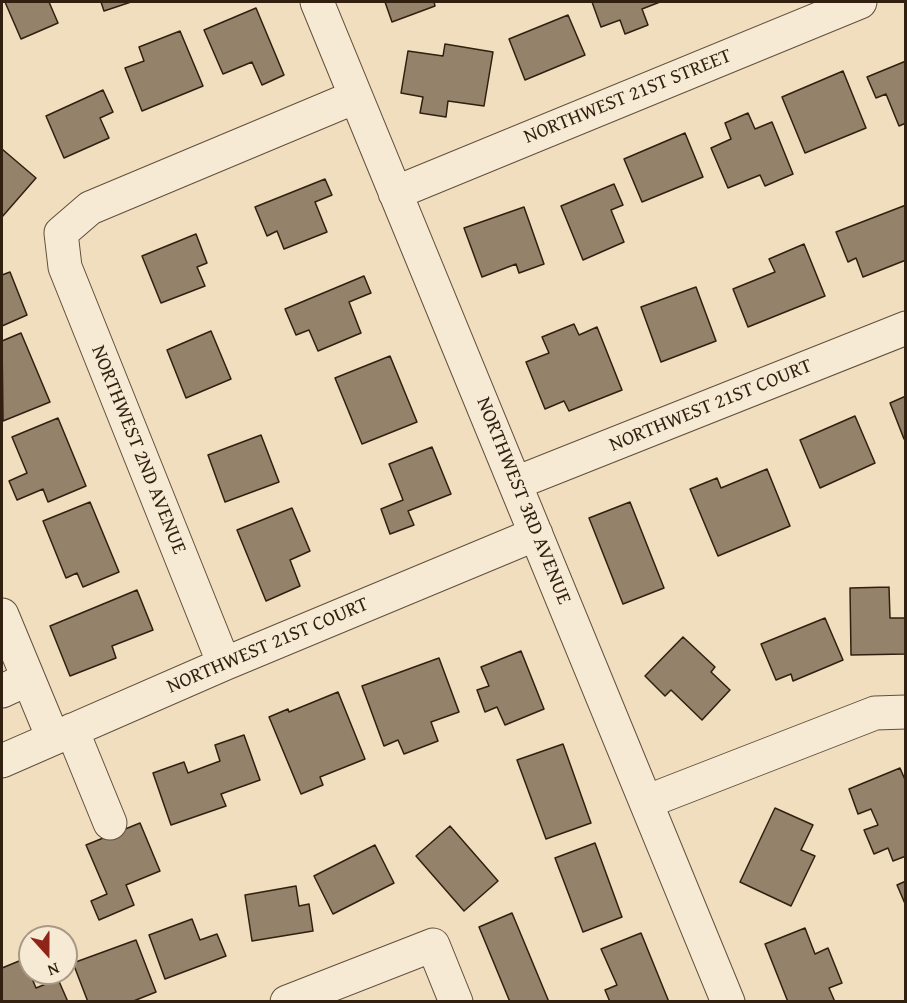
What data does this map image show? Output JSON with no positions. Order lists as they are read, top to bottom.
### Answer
{
  "streets": {
    "street": [
      "NORTHWEST 21ST STREET",
      "NORTHWEST 21ST COURT",
      "NORTHWEST 2ND AVENUE",
      "NORTHWEST 3RD AVENUE"
    ]
  },
  "crossings": [
    ["NORTHWEST 21ST STREET", "NORTHWEST 3RD AVENUE"],
    ["NORTHWEST 21ST COURT", "NORTHWEST 2ND AVENUE"],
    ["NORTHWEST 21ST COURT", "NORTHWEST 3RD AVENUE"],
    ["NORTHWEST 2ND AVENUE", "NORTHWEST 3RD AVENUE"]
  ],
  "north": "bottom"
}
